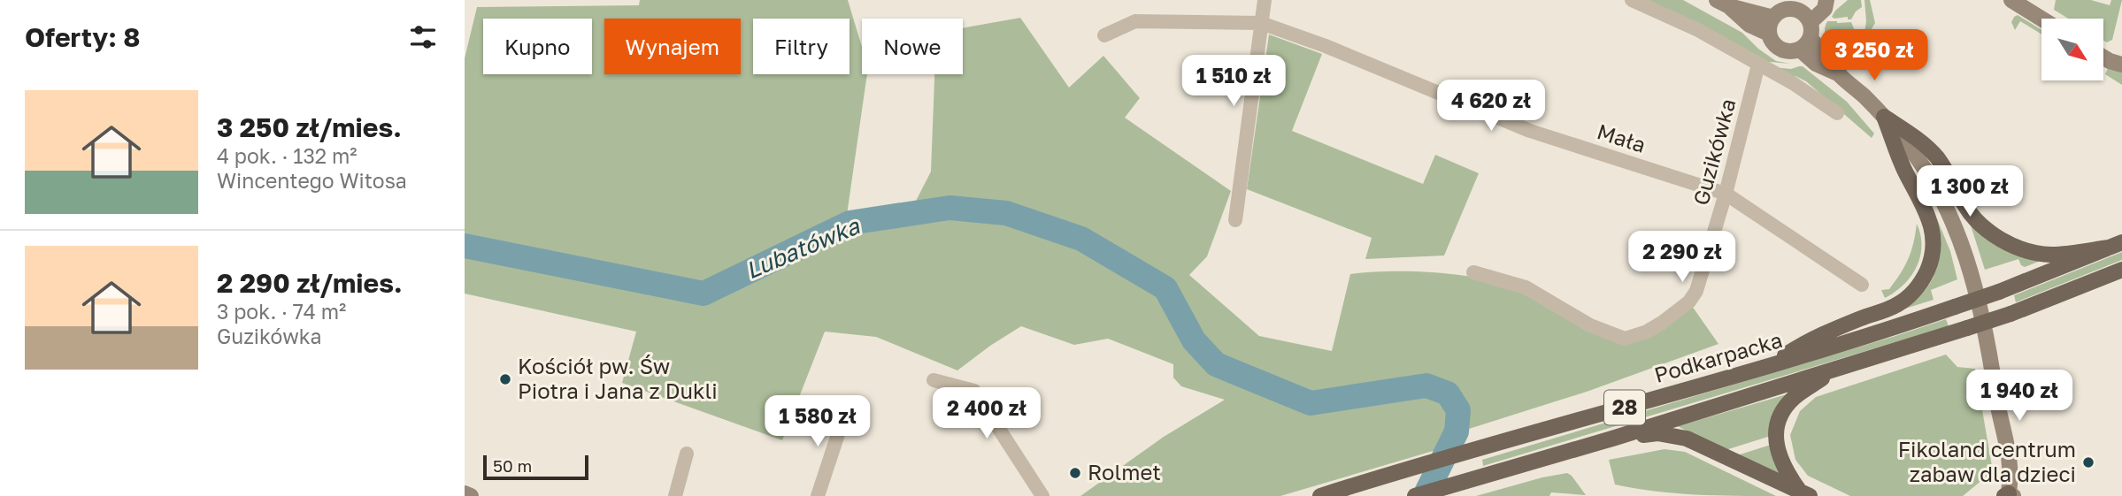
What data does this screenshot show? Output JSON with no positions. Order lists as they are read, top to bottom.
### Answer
{
  "streets": {
    "main road": ["Podkarpacka", "28"],
    "street": ["Mała", "Guzikówka"]
  },
  "crossings": [
    ["Mała", "Guzikówka"]
  ],
  "water": ["Lubatówka"],
  "places": ["Kościół pw. Św Piotra i Jana z Dukli", "Fikoland centrum zabaw dla dzieci", "Rolmet"],
  "scale_bar": "50 m",
  "north": "bottom right",
  "page": {
    "heading": "Oferty: 8",
    "chip": [
      "Kupno",
      "Wynajem",
      "Filtry",
      "Nowe"
    ],
    "price": [
      "3 250 zł",
      "1 510 zł",
      "4 620 zł",
      "1 300 zł",
      "2 290 zł",
      "1 940 zł",
      "2 400 zł",
      "1 580 zł"
    ],
    "list": [
      {
        "name": "3 250 zł/mies.",
        "note": "4 pok. · 132 m² · Wincentego Witosa"
      },
      {
        "name": "2 290 zł/mies.",
        "note": "3 pok. · 74 m² · Guzikówka"
      }
    ],
    "scale": "50 m"
  }
}
